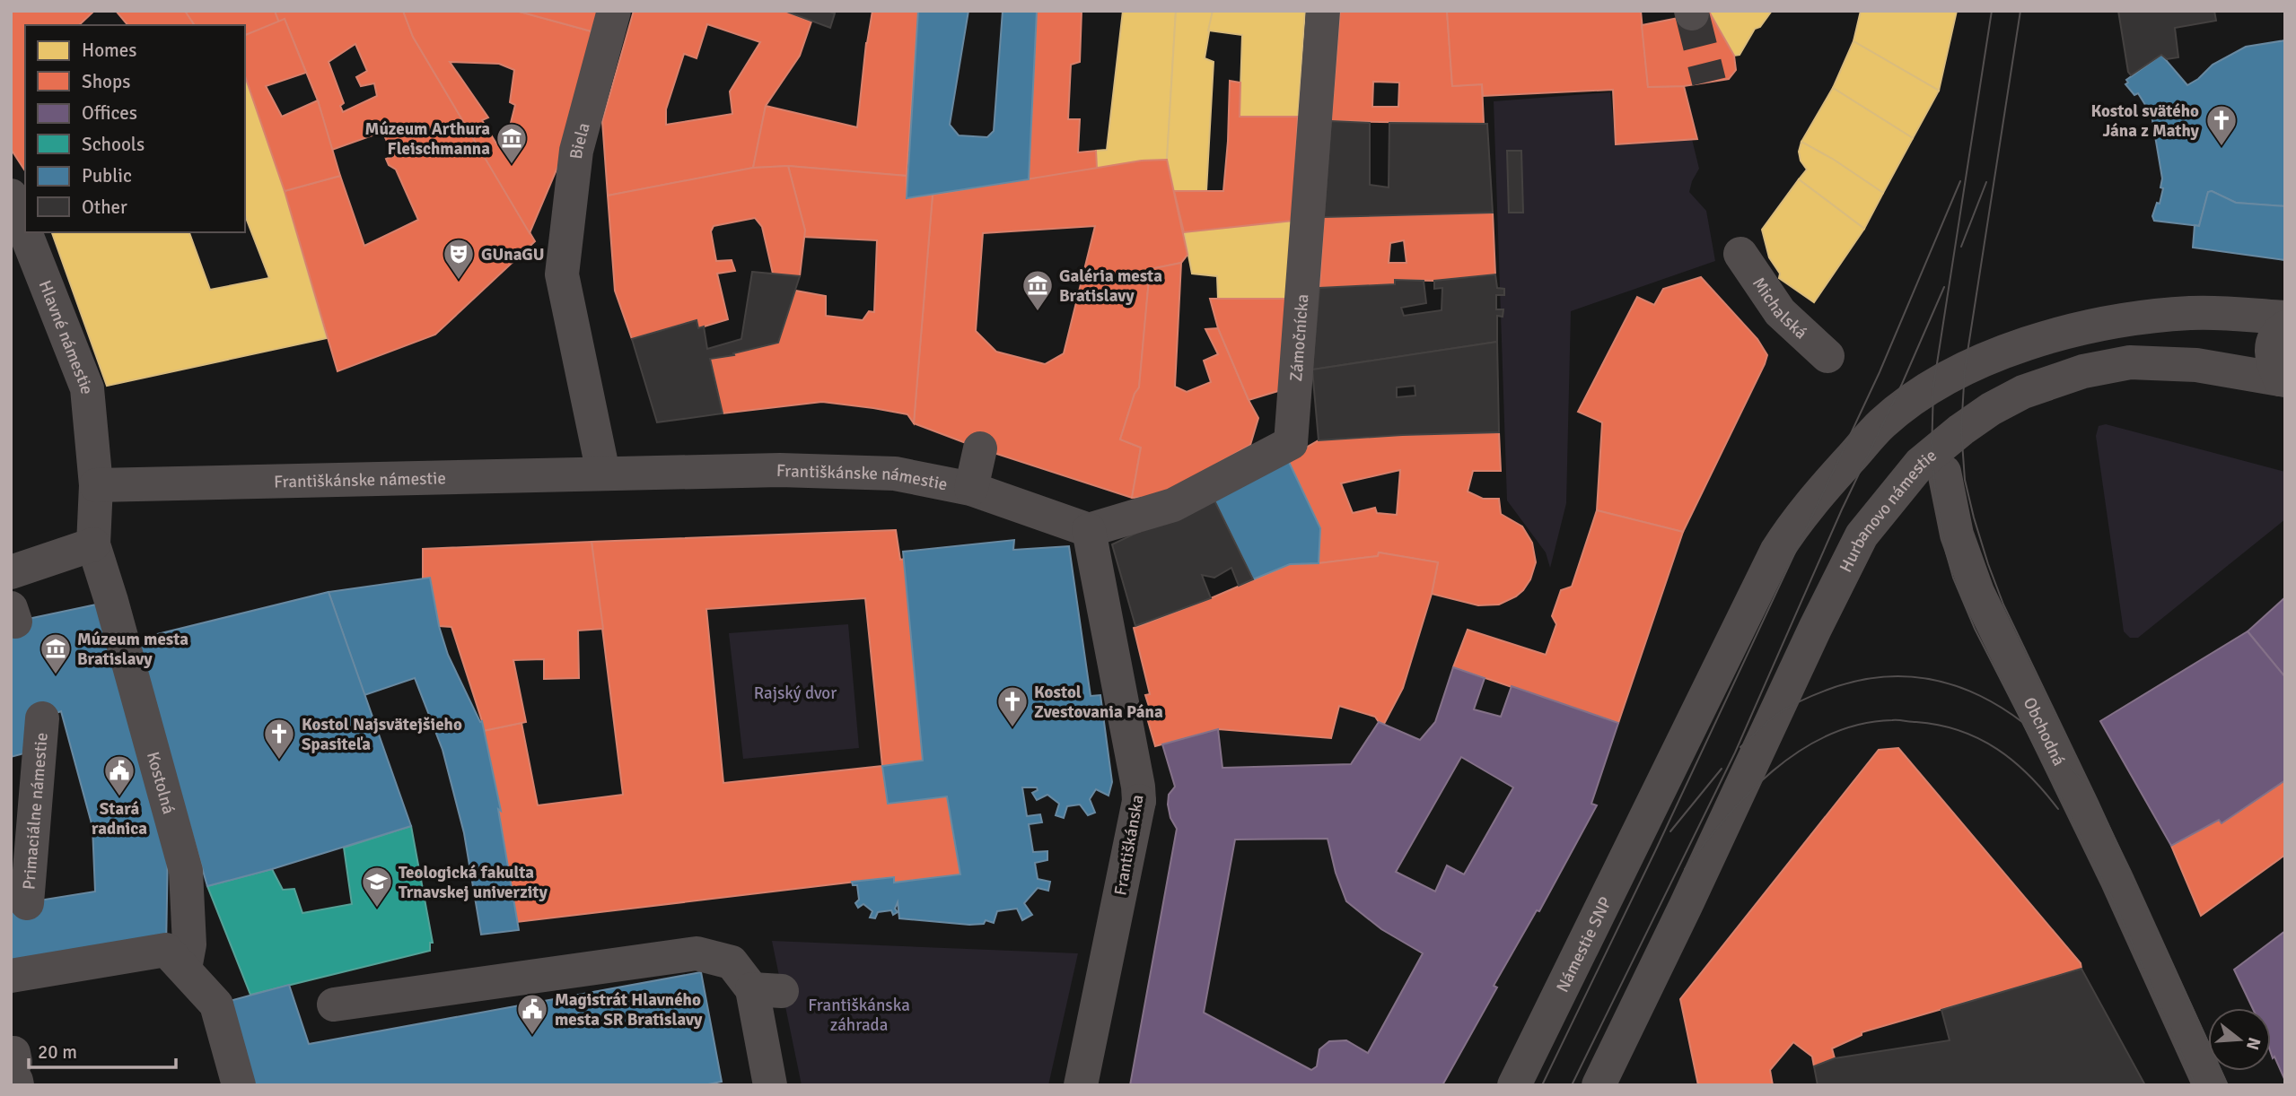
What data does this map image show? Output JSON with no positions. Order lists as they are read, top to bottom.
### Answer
{
  "streets": {
    "street": [
      "Biela",
      "Michalská",
      "Zámočnícka",
      "Hlavné námestie",
      "Františkánske námestie",
      "Hurbanovo námestie",
      "Obchodná",
      "Kostolná",
      "Primaciálne námestie",
      "Františkánska",
      "Námestie SNP"
    ]
  },
  "crossings": [
    ["Biela", "Františkánske námestie"],
    ["Zámočnícka", "Františkánske námestie"],
    ["Zámočnícka", "Františkánska"],
    ["Hlavné námestie", "Františkánske námestie"],
    ["Hlavné námestie", "Kostolná"],
    ["Františkánske námestie", "Františkánska"],
    ["Hurbanovo námestie", "Obchodná"],
    ["Obchodná", "Námestie SNP"]
  ],
  "parks": ["Rajský dvor", "Františkánska záhrada"],
  "places": {
    "church": ["Kostol svätého Jána z Mathy", "Kostol Zvestovania Pána", "Kostol Najsvätejšieho Spasiteľa"],
    "museum": ["Múzeum Arthura Fleischmanna", "Galéria mesta Bratislavy", "Múzeum mesta Bratislavy"],
    "theatre": ["GUnaGU"],
    "public building": ["Stará radnica", "Magistrát Hlavného mesta SR Bratislavy"],
    "school or university": ["Teologická fakulta Trnavskej univerzity"]
  },
  "legend": [
    "Homes",
    "Shops",
    "Offices",
    "Schools",
    "Public",
    "Other"
  ],
  "scale_bar": "20 m",
  "north": "right"
}
